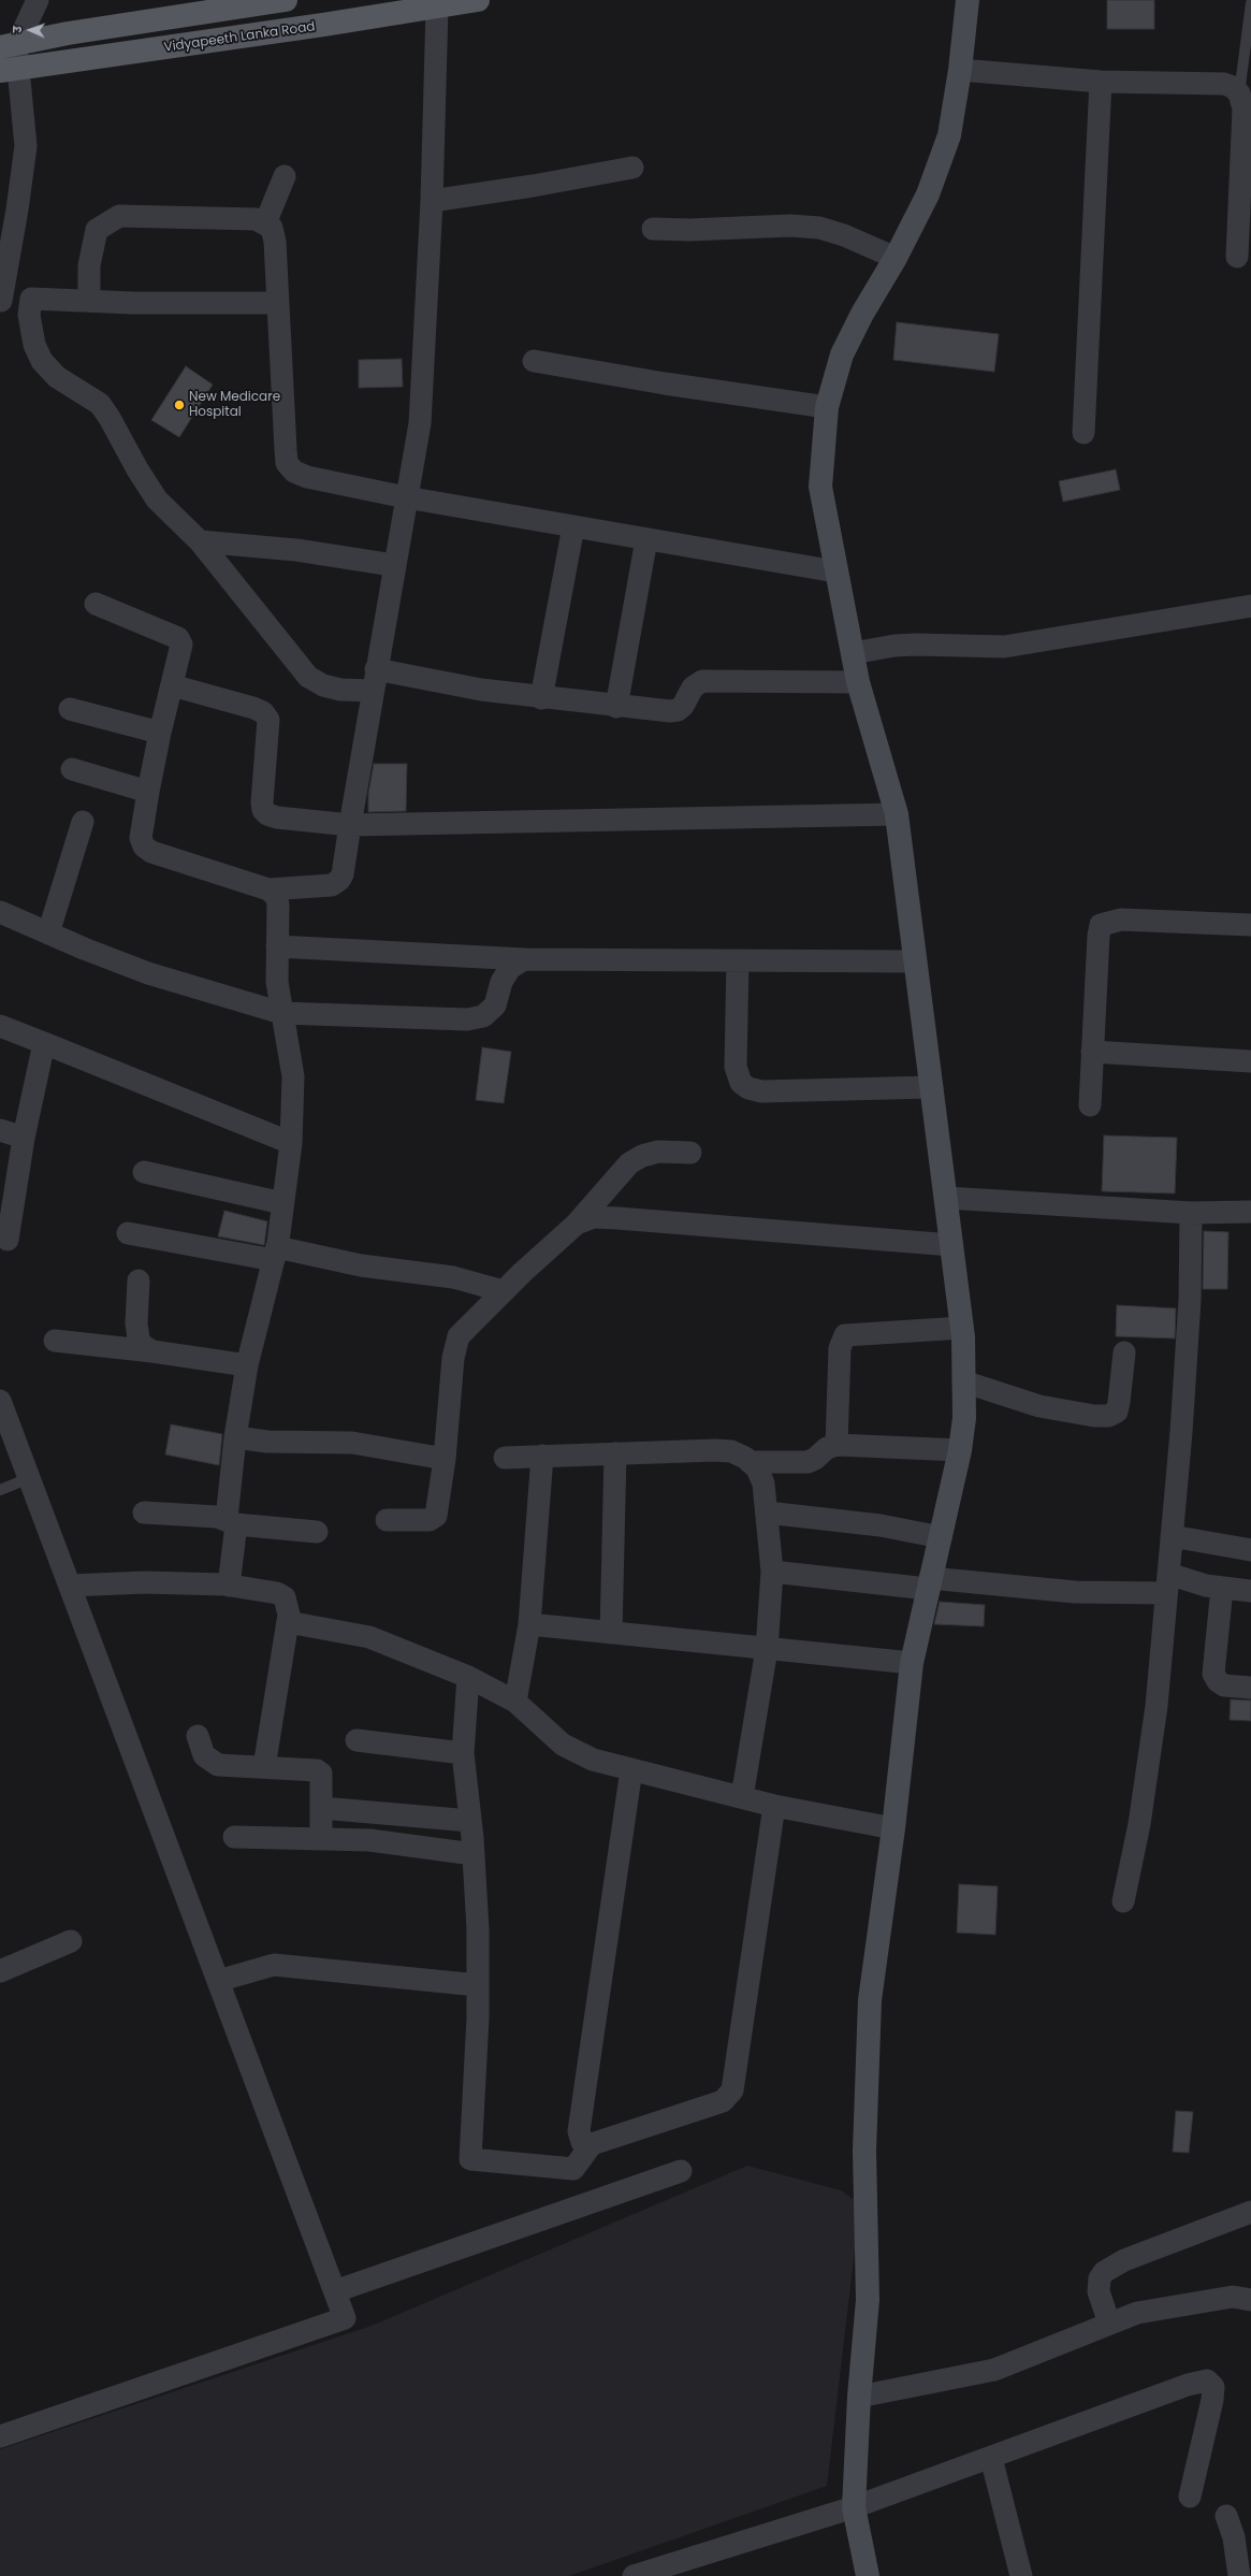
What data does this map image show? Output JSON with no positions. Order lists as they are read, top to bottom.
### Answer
{
  "streets": {
    "main road": ["Vidyapeeth Lanka Road"]
  },
  "places": ["New Medicare Hospital"],
  "north": "left"
}
